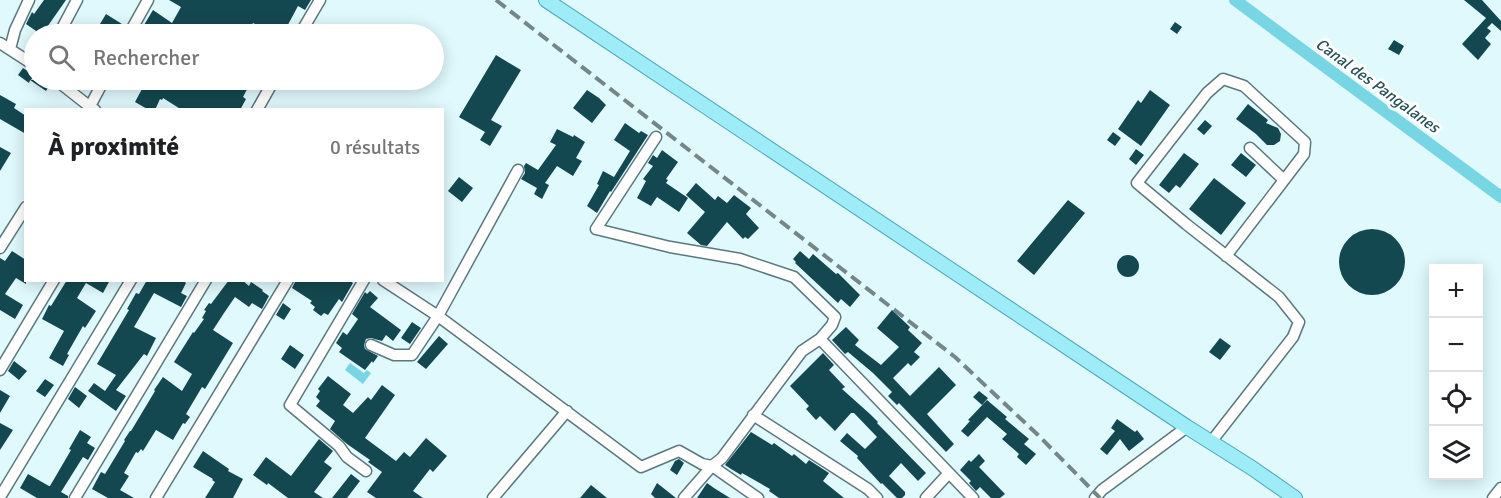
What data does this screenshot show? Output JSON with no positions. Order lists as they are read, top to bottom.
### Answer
{
  "water": ["Canal des Pangalanes"],
  "page": {
    "search": "Rechercher",
    "heading": ["À proximité", "0 résultats"],
    "map_buttons": ["+", "−"]
  }
}
